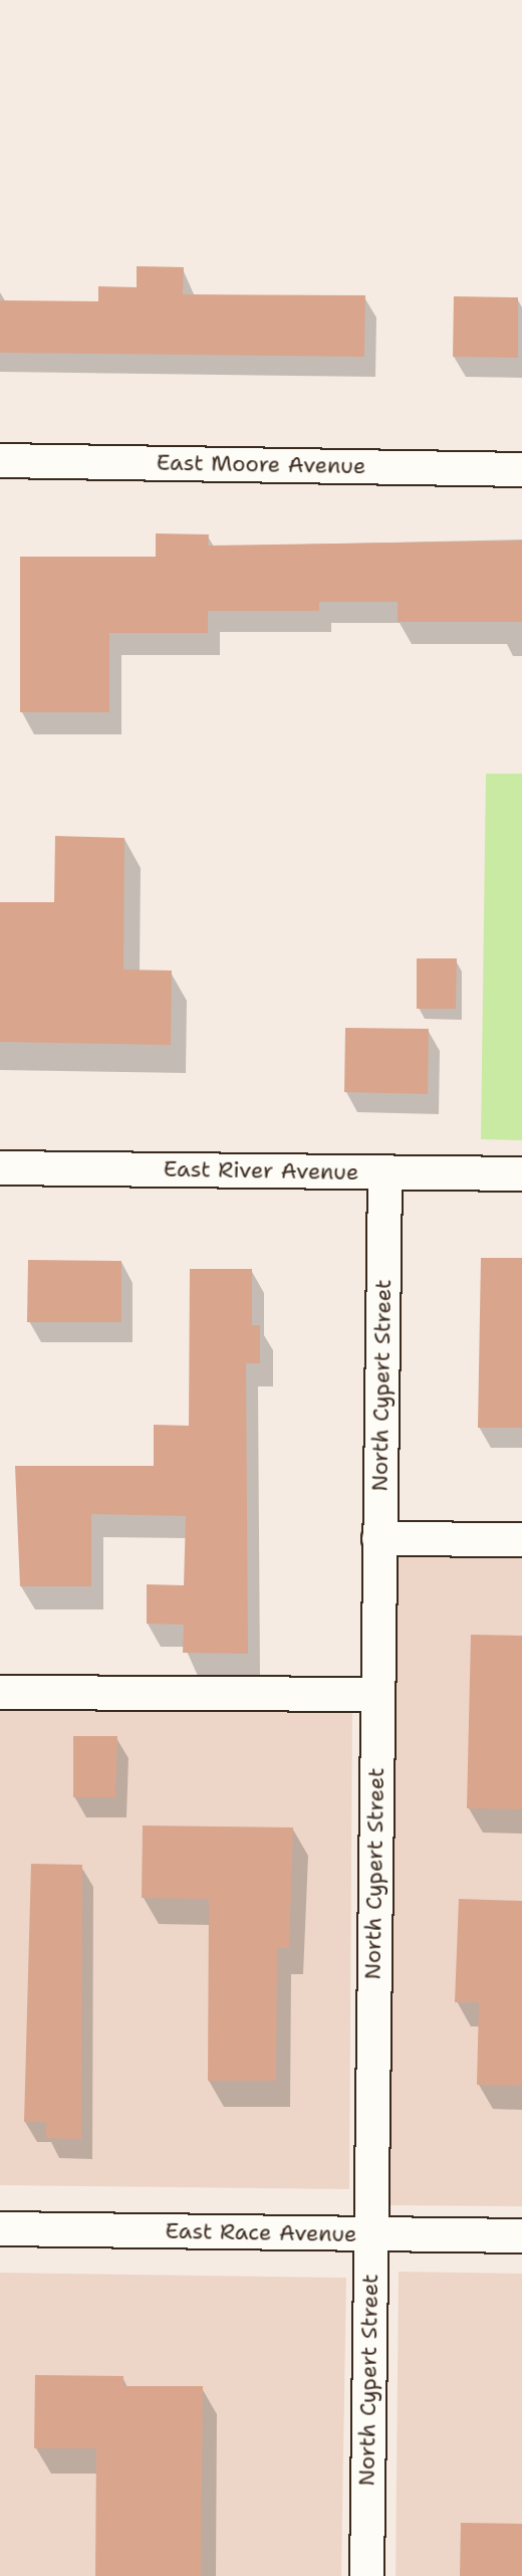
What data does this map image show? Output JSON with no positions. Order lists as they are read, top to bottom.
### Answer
{
  "streets": {
    "street": [
      "East Moore Avenue",
      "East River Avenue",
      "North Cypert Street",
      "East Race Avenue"
    ]
  },
  "crossings": [
    ["East River Avenue", "North Cypert Street"],
    ["North Cypert Street", "East Race Avenue"]
  ]
}
